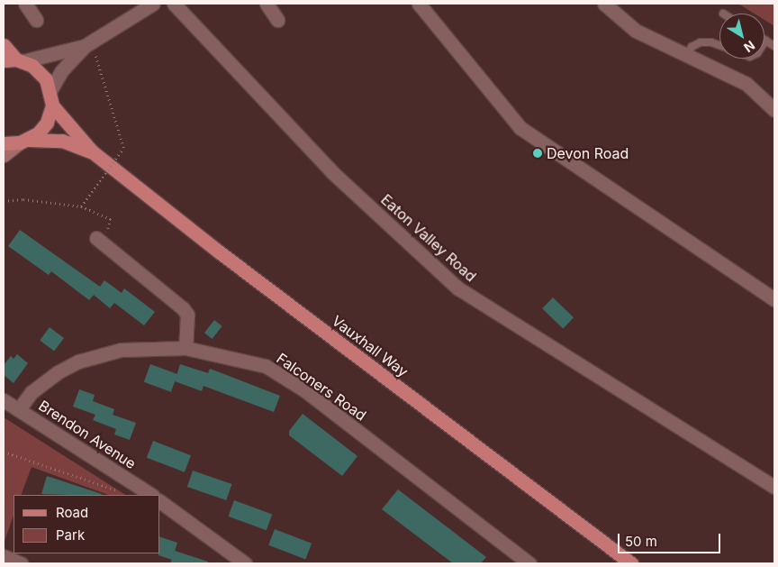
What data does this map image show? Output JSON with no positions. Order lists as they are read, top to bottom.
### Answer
{
  "streets": {
    "main road": ["Vauxhall Way"],
    "street": ["Eaton Valley Road", "Falconers Road", "Brendon Avenue"]
  },
  "crossings": [
    ["Falconers Road", "Brendon Avenue"]
  ],
  "places": ["Devon Road"],
  "legend": ["Road", "Park"],
  "scale_bar": "50 m",
  "north": "bottom right"
}
